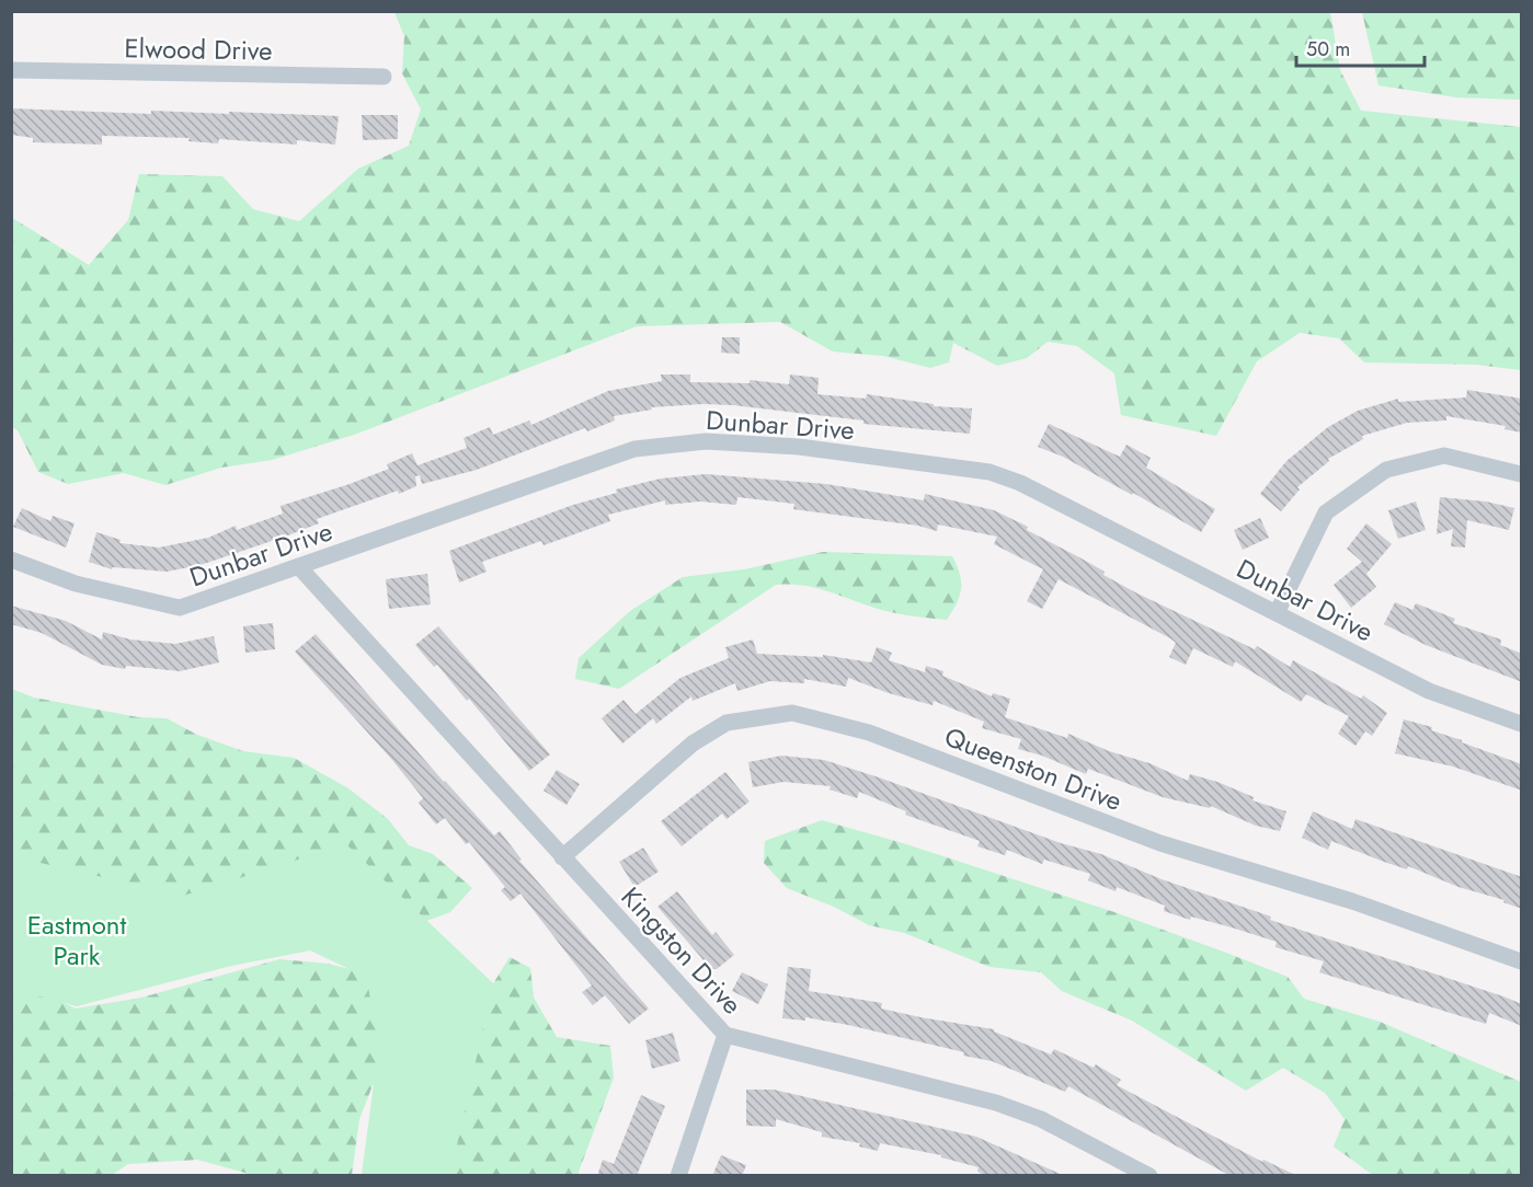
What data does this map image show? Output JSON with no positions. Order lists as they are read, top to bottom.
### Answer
{
  "streets": {
    "street": [
      "Elwood Drive",
      "Dunbar Drive",
      "Queenston Drive",
      "Kingston Drive"
    ]
  },
  "crossings": [
    ["Dunbar Drive", "Kingston Drive"],
    ["Queenston Drive", "Kingston Drive"]
  ],
  "parks": ["Eastmont Park"],
  "scale_bar": "50 m"
}
